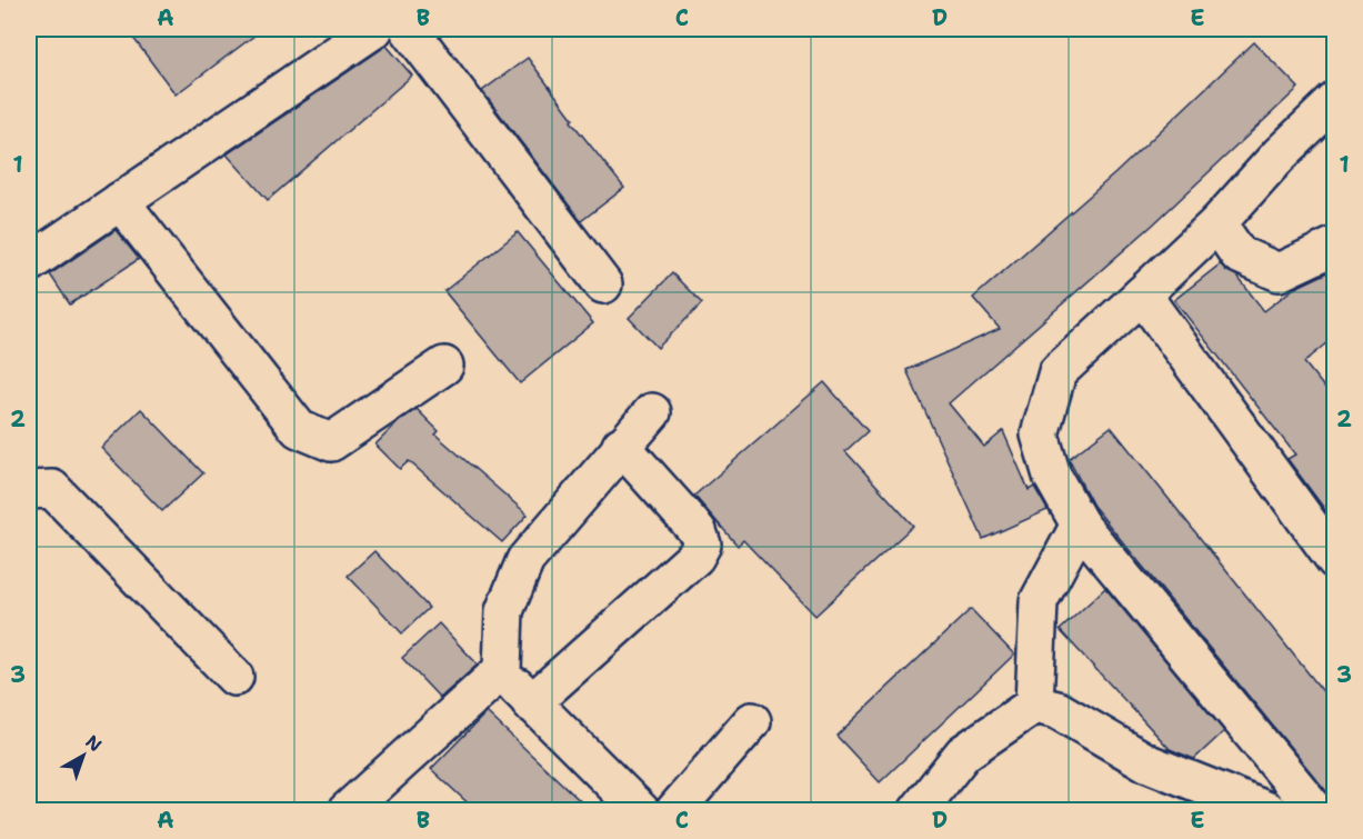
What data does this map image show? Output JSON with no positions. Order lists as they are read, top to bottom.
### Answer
{
  "north": "top right",
  "grid": {
    "columns": [
      "A",
      "B",
      "C",
      "D",
      "E"
    ],
    "rows": ["1", "2", "3"]
  }
}
